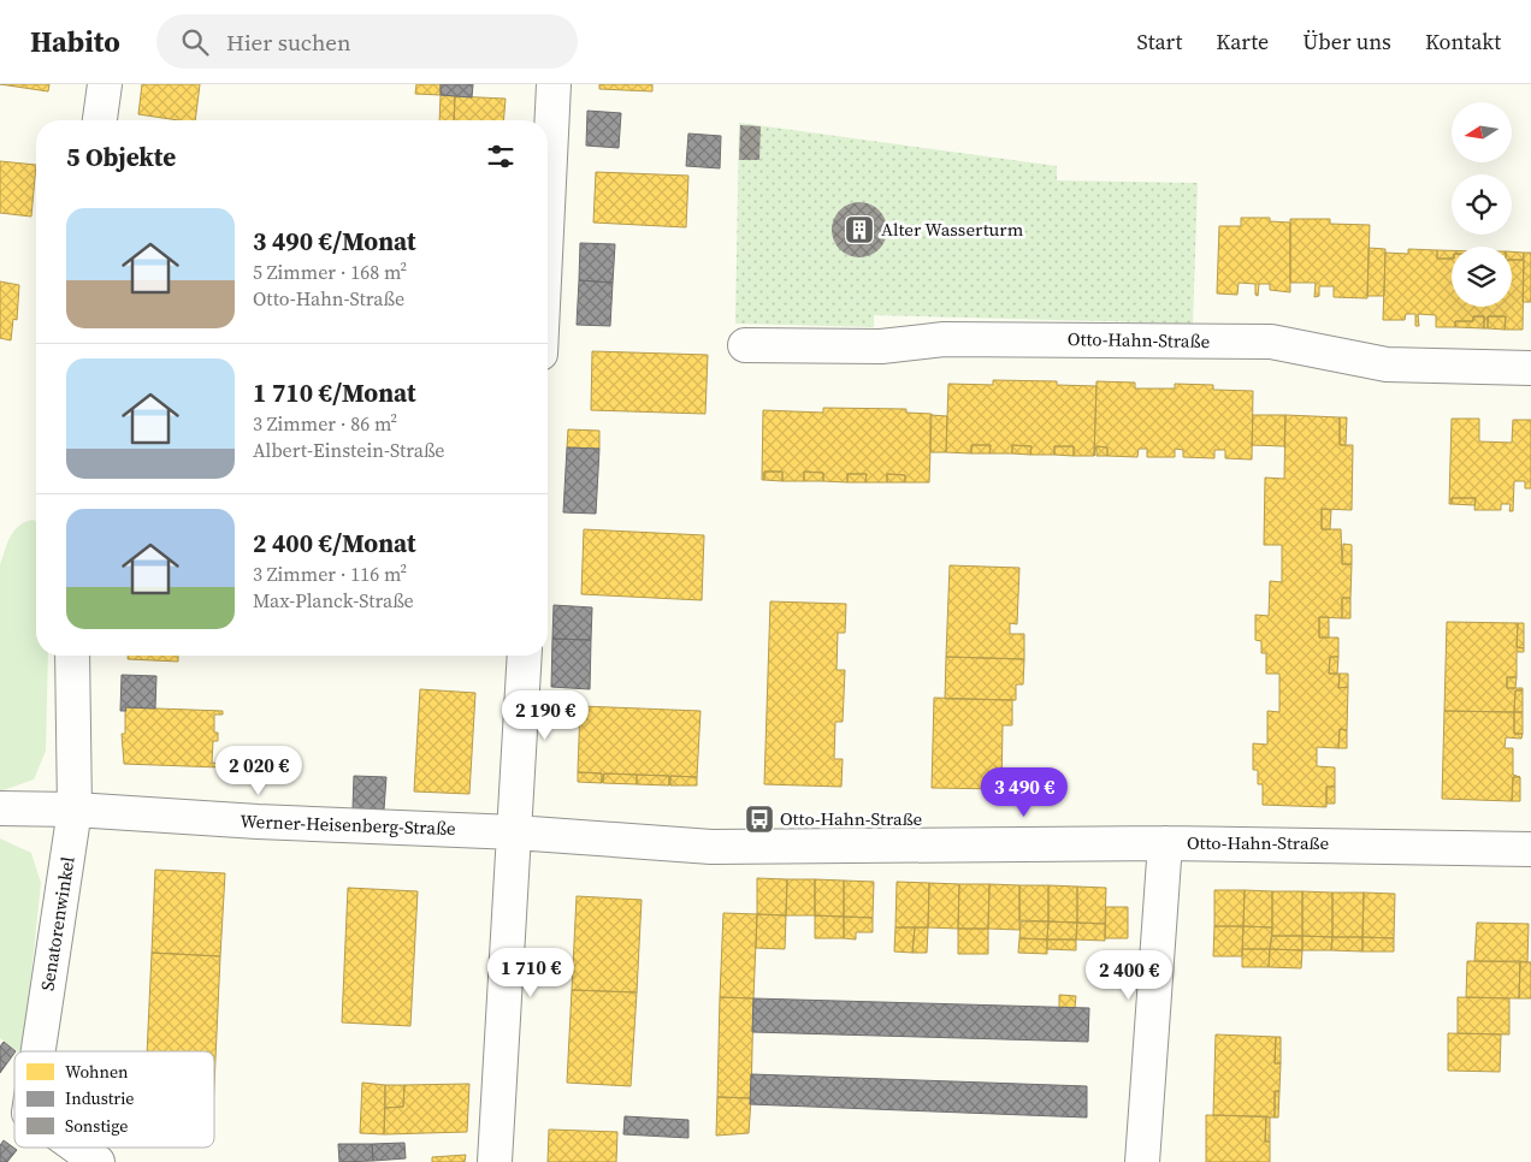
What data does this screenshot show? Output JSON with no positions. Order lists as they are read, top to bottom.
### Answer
{
  "streets": {
    "street": ["Otto-Hahn-Straße", "Werner-Heisenberg-Straße", "Senatorenwinkel"]
  },
  "crossings": [
    ["Otto-Hahn-Straße", "Werner-Heisenberg-Straße"],
    ["Werner-Heisenberg-Straße", "Senatorenwinkel"]
  ],
  "places": {
    "building": ["Alter Wasserturm"],
    "bus stop": ["Otto-Hahn-Straße"]
  },
  "legend": ["Wohnen", "Industrie", "Sonstige"],
  "north": "left",
  "page": {
    "header": "Habito",
    "search": "Hier suchen",
    "nav": [
      "Start",
      "Karte",
      "Über uns",
      "Kontakt"
    ],
    "heading": "5 Objekte",
    "list": [
      {
        "name": "3 490 €/Monat",
        "note": "5 Zimmer · 168 m² · Otto-Hahn-Straße"
      },
      {
        "name": "1 710 €/Monat",
        "note": "3 Zimmer · 86 m² · Albert-Einstein-Straße"
      },
      {
        "name": "2 400 €/Monat",
        "note": "3 Zimmer · 116 m² · Max-Planck-Straße"
      }
    ],
    "price": [
      "2 190 €",
      "2 020 €",
      "3 490 €",
      "1 710 €",
      "2 400 €"
    ]
  }
}
